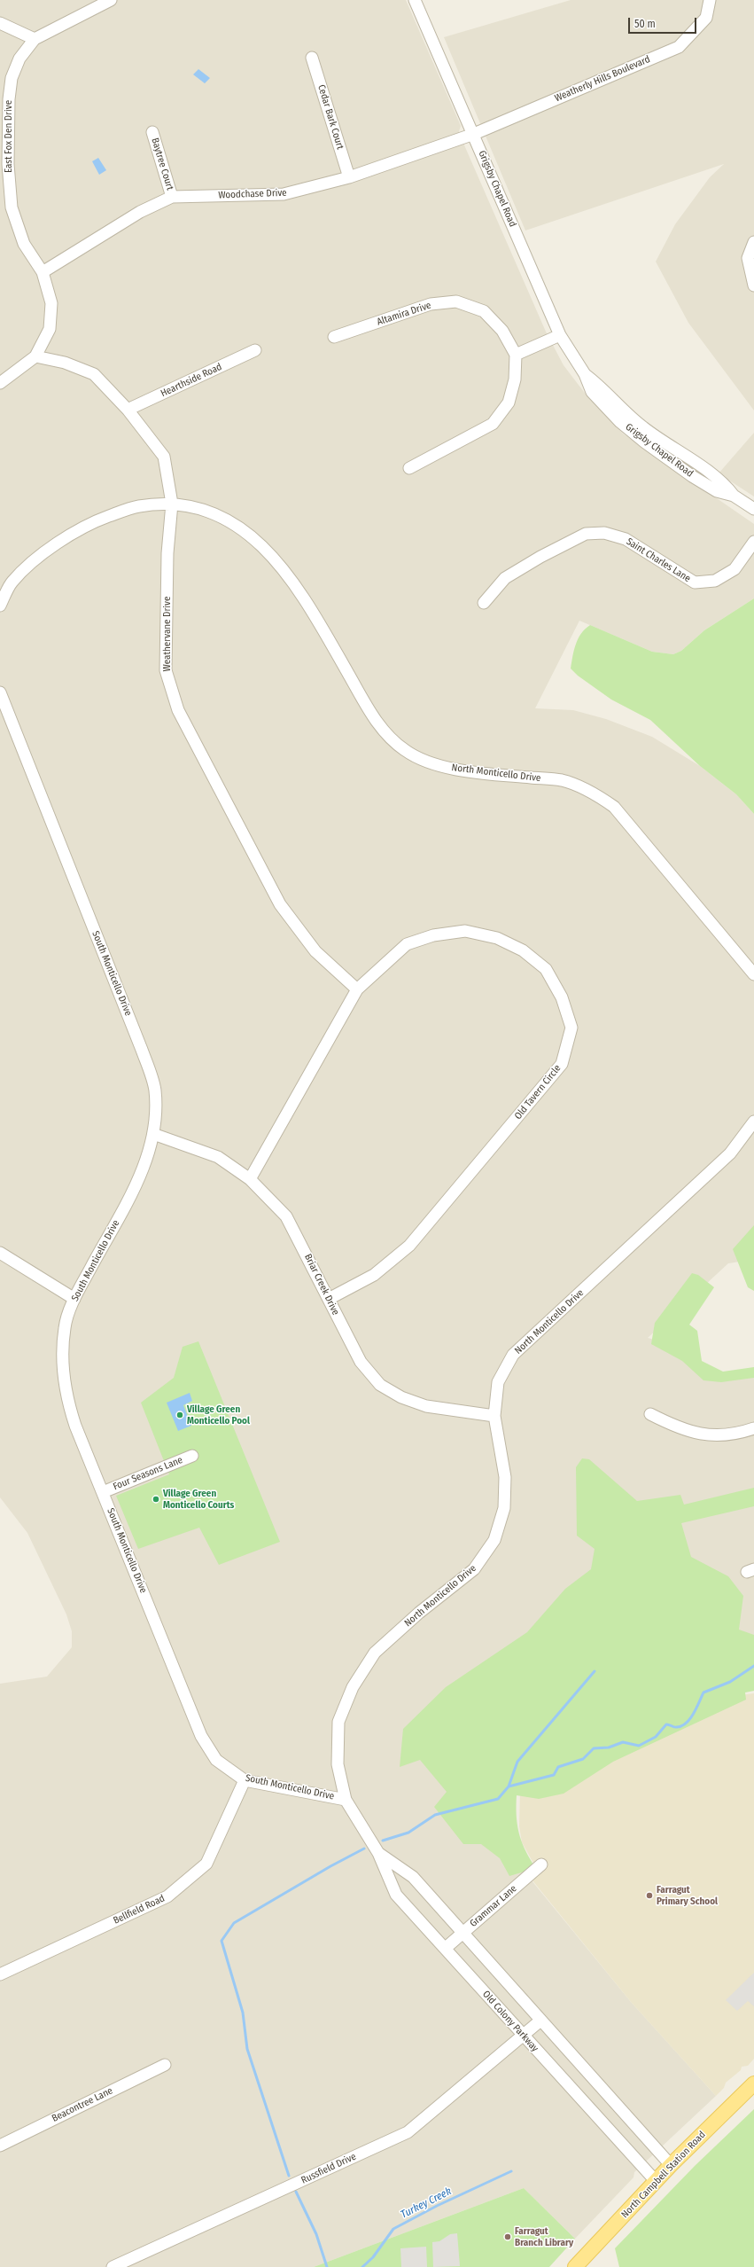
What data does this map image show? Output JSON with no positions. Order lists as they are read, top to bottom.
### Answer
{
  "streets": {
    "main road": ["North Campbell Station Road"],
    "street": [
      "Weatherly Hills Boulevard",
      "Cedar Bark Court",
      "East Fox Den Drive",
      "Baytree Court",
      "Grigsby Chapel Road",
      "Woodchase Drive",
      "Altamira Drive",
      "Hearthside Road",
      "Saint Charles Lane",
      "Weathervane Drive",
      "North Monticello Drive",
      "South Monticello Drive",
      "Old Tavern Circle",
      "Briar Creek Drive",
      "Four Seasons Lane",
      "Grammar Lane",
      "Bellfield Road",
      "Old Colony Parkway",
      "Beacontree Lane",
      "Russfield Drive"
    ]
  },
  "crossings": [
    ["Weatherly Hills Boulevard", "Grigsby Chapel Road"],
    ["Weatherly Hills Boulevard", "Woodchase Drive"],
    ["Cedar Bark Court", "Woodchase Drive"],
    ["East Fox Den Drive", "Woodchase Drive"],
    ["East Fox Den Drive", "Weathervane Drive"],
    ["Baytree Court", "Woodchase Drive"],
    ["Grigsby Chapel Road", "Woodchase Drive"],
    ["Hearthside Road", "Weathervane Drive"],
    ["Weathervane Drive", "North Monticello Drive"],
    ["Weathervane Drive", "Old Tavern Circle"],
    ["North Monticello Drive", "South Monticello Drive"],
    ["North Monticello Drive", "Briar Creek Drive"],
    ["North Monticello Drive", "Old Colony Parkway"],
    ["South Monticello Drive", "Briar Creek Drive"],
    ["South Monticello Drive", "Four Seasons Lane"],
    ["South Monticello Drive", "Bellfield Road"],
    ["South Monticello Drive", "Old Colony Parkway"],
    ["Old Tavern Circle", "Briar Creek Drive"],
    ["Grammar Lane", "Old Colony Parkway"],
    ["Old Colony Parkway", "Russfield Drive"],
    ["Old Colony Parkway", "North Campbell Station Road"]
  ],
  "water": ["Turkey Creek"],
  "places": [
    "Village Green Monticello Pool",
    "Village Green Monticello Courts",
    "Farragut Primary School",
    "Farragut Branch Library"
  ],
  "scale_bar": "50 m"
}
